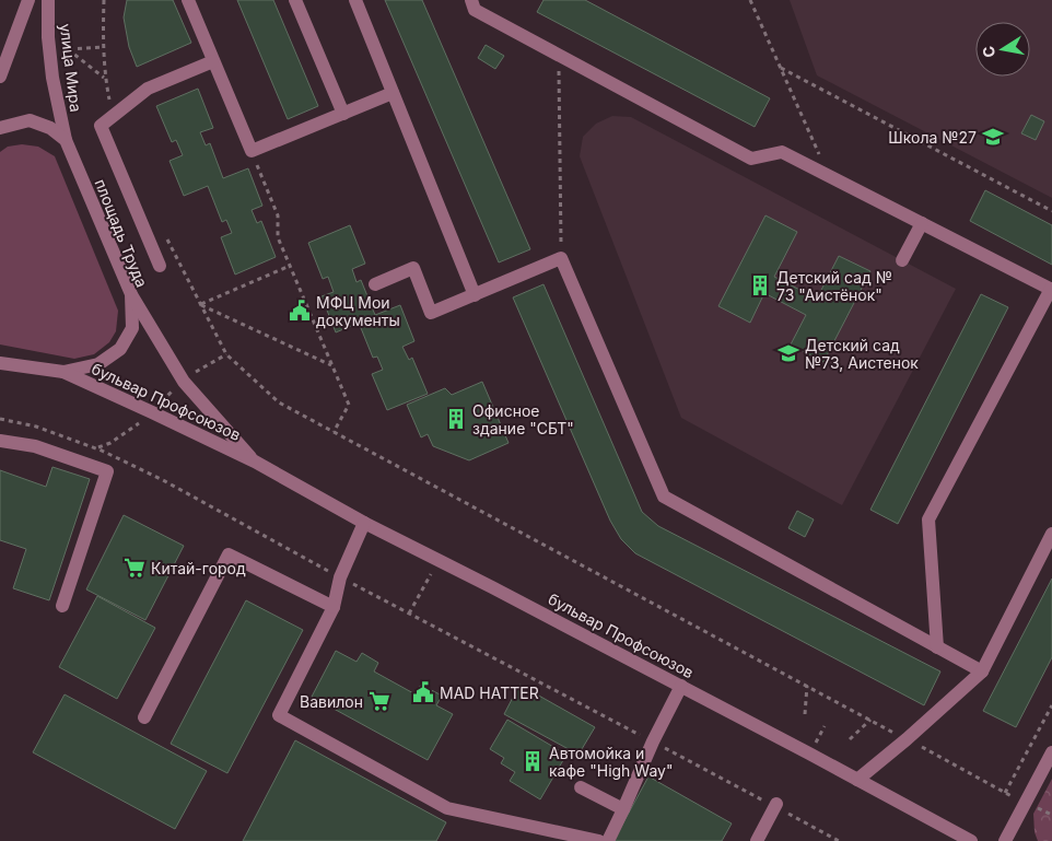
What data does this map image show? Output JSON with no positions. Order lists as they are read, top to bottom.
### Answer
{
  "streets": {
    "street": ["улица Мира", "площадь Труда", "бульвар Профсоюзов"]
  },
  "crossings": [
    ["улица Мира", "площадь Труда"],
    ["площадь Труда", "бульвар Профсоюзов"]
  ],
  "places": {
    "school or university": ["Школа №27", "Детский сад №73, Аистенок"],
    "building": ["Детский сад № 73 \"Аистёнок\"", "Офисное здание \"СБТ\"", "Автомойка и кафе \"High Way\""],
    "public building": ["МФЦ Мои документы", "MAD HATTER"],
    "supermarket": ["Китай-город", "Вавилон"]
  },
  "north": "left"
}
